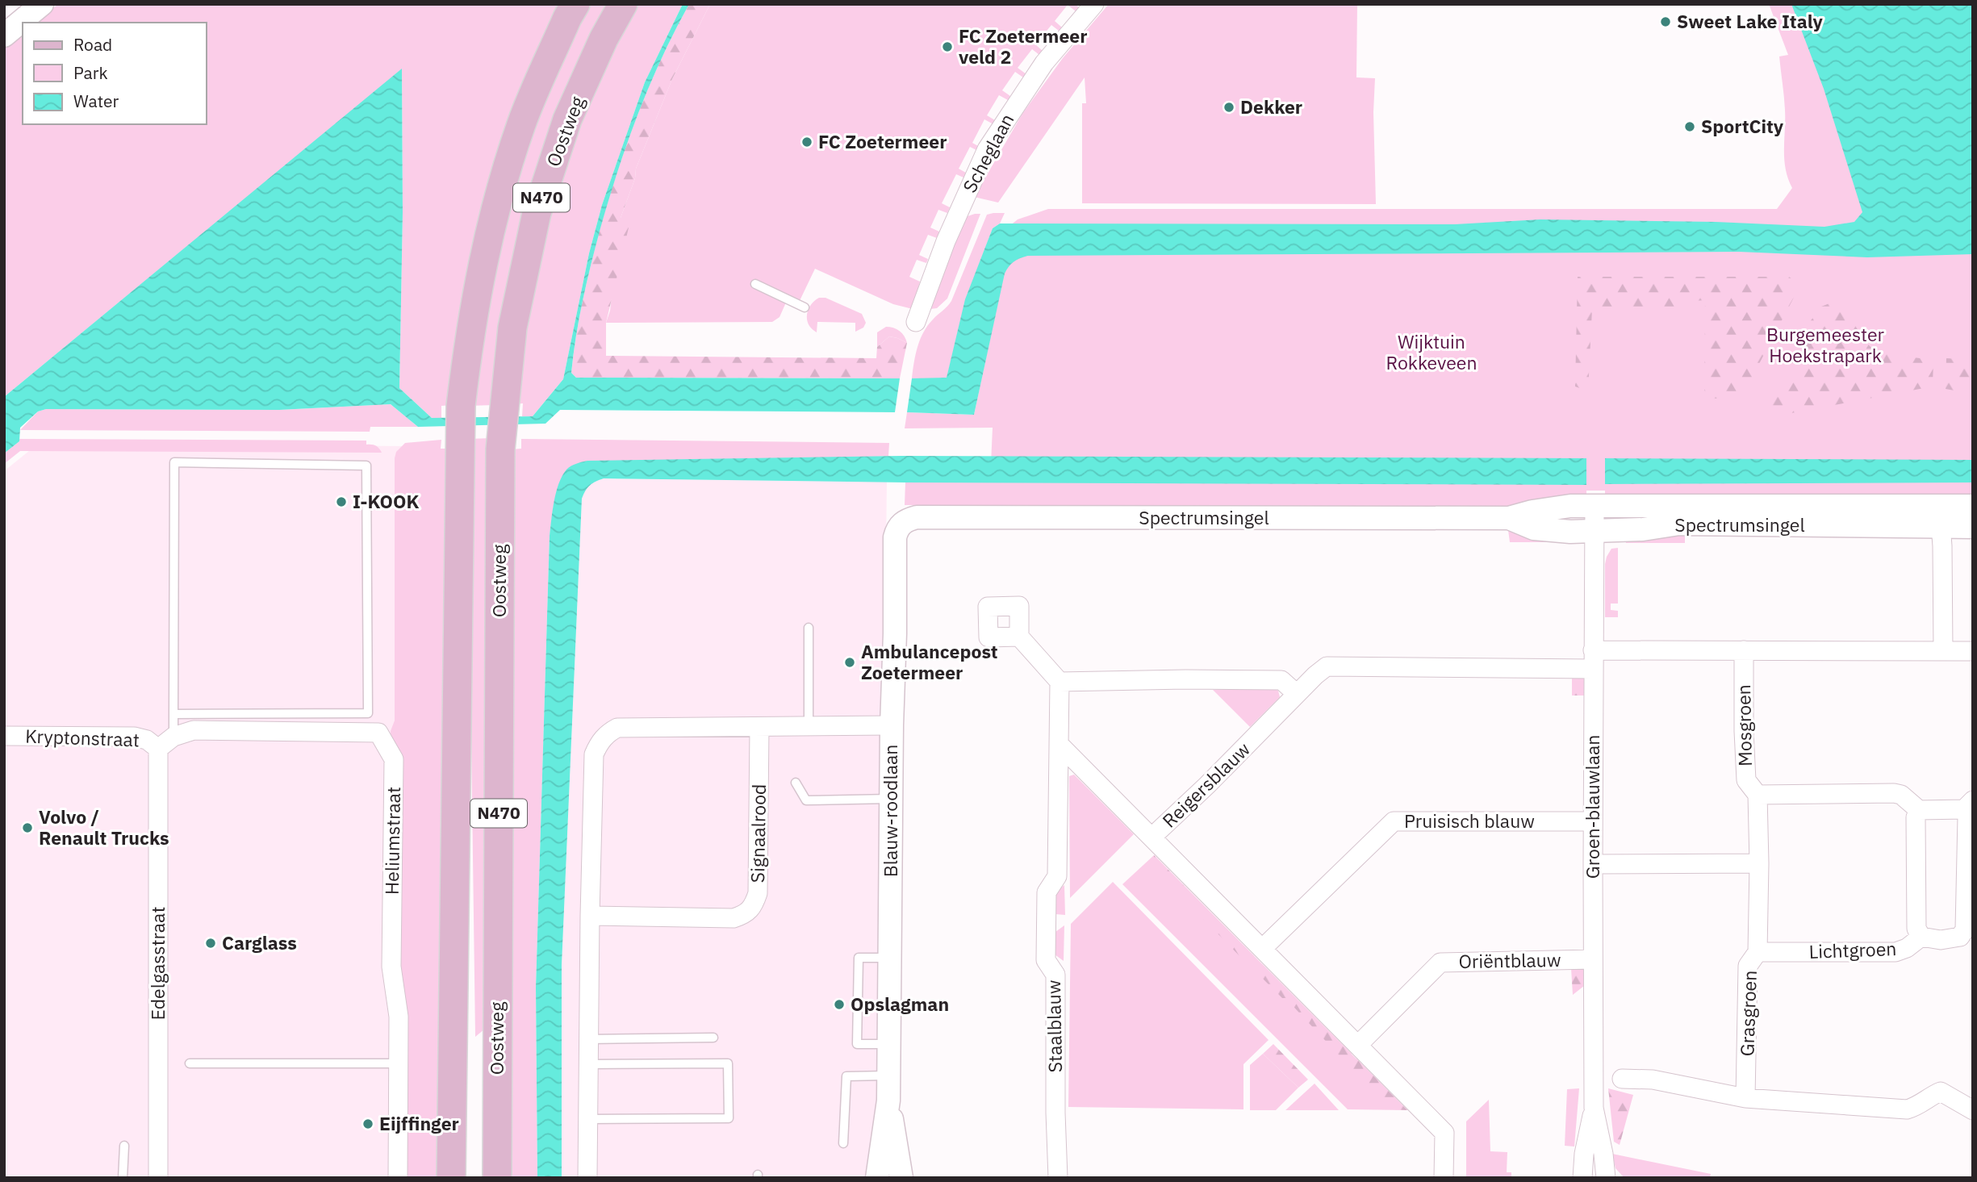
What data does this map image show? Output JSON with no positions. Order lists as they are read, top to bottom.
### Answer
{
  "streets": {
    "main road": ["Oostweg", "N470"],
    "street": [
      "Scheglaan",
      "Spectrumsingel",
      "Mosgroen",
      "Kryptonstraat",
      "Reigersblauw",
      "Groen-blauwlaan",
      "Blauw-roodlaan",
      "Pruisisch blauw",
      "Signaalrood",
      "Heliumstraat",
      "Lichtgroen",
      "Oriëntblauw",
      "Edelgasstraat",
      "Grasgroen",
      "Staalblauw"
    ]
  },
  "crossings": [
    ["Spectrumsingel", "Groen-blauwlaan"],
    ["Spectrumsingel", "Blauw-roodlaan"],
    ["Mosgroen", "Grasgroen"],
    ["Kryptonstraat", "Heliumstraat"],
    ["Kryptonstraat", "Edelgasstraat"],
    ["Reigersblauw", "Groen-blauwlaan"],
    ["Reigersblauw", "Pruisisch blauw"],
    ["Reigersblauw", "Oriëntblauw"],
    ["Groen-blauwlaan", "Pruisisch blauw"],
    ["Groen-blauwlaan", "Oriëntblauw"],
    ["Heliumstraat", "Edelgasstraat"],
    ["Lichtgroen", "Grasgroen"]
  ],
  "parks": ["Burgemeester Hoekstrapark", "Wijktuin Rokkeveen"],
  "places": [
    "Sweet Lake Italy",
    "FC Zoetermeer veld 2",
    "Dekker",
    "SportCity",
    "FC Zoetermeer",
    "I-KOOK",
    "Ambulancepost Zoetermeer",
    "Volvo / Renault Trucks",
    "Carglass",
    "Opslagman",
    "Eijffinger"
  ],
  "legend": ["Road", "Park", "Water"]
}
